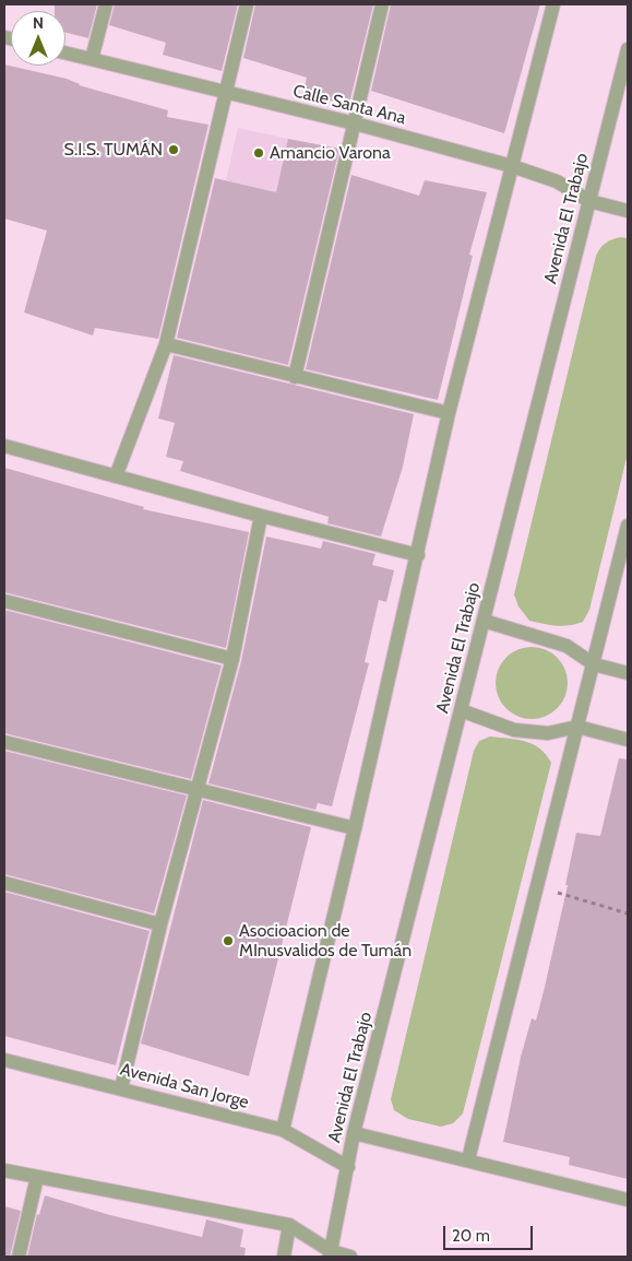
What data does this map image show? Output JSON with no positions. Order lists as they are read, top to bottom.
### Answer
{
  "streets": {
    "street": ["Calle Santa Ana", "Avenida El Trabajo", "Avenida San Jorge"]
  },
  "crossings": [
    ["Calle Santa Ana", "Avenida El Trabajo"],
    ["Avenida El Trabajo", "Avenida San Jorge"]
  ],
  "places": ["S.I.S. TUMÁN", "Amancio Varona", "Asocioacion de MInusvalidos de Tumán"],
  "scale_bar": "20 m",
  "north": "top"
}
